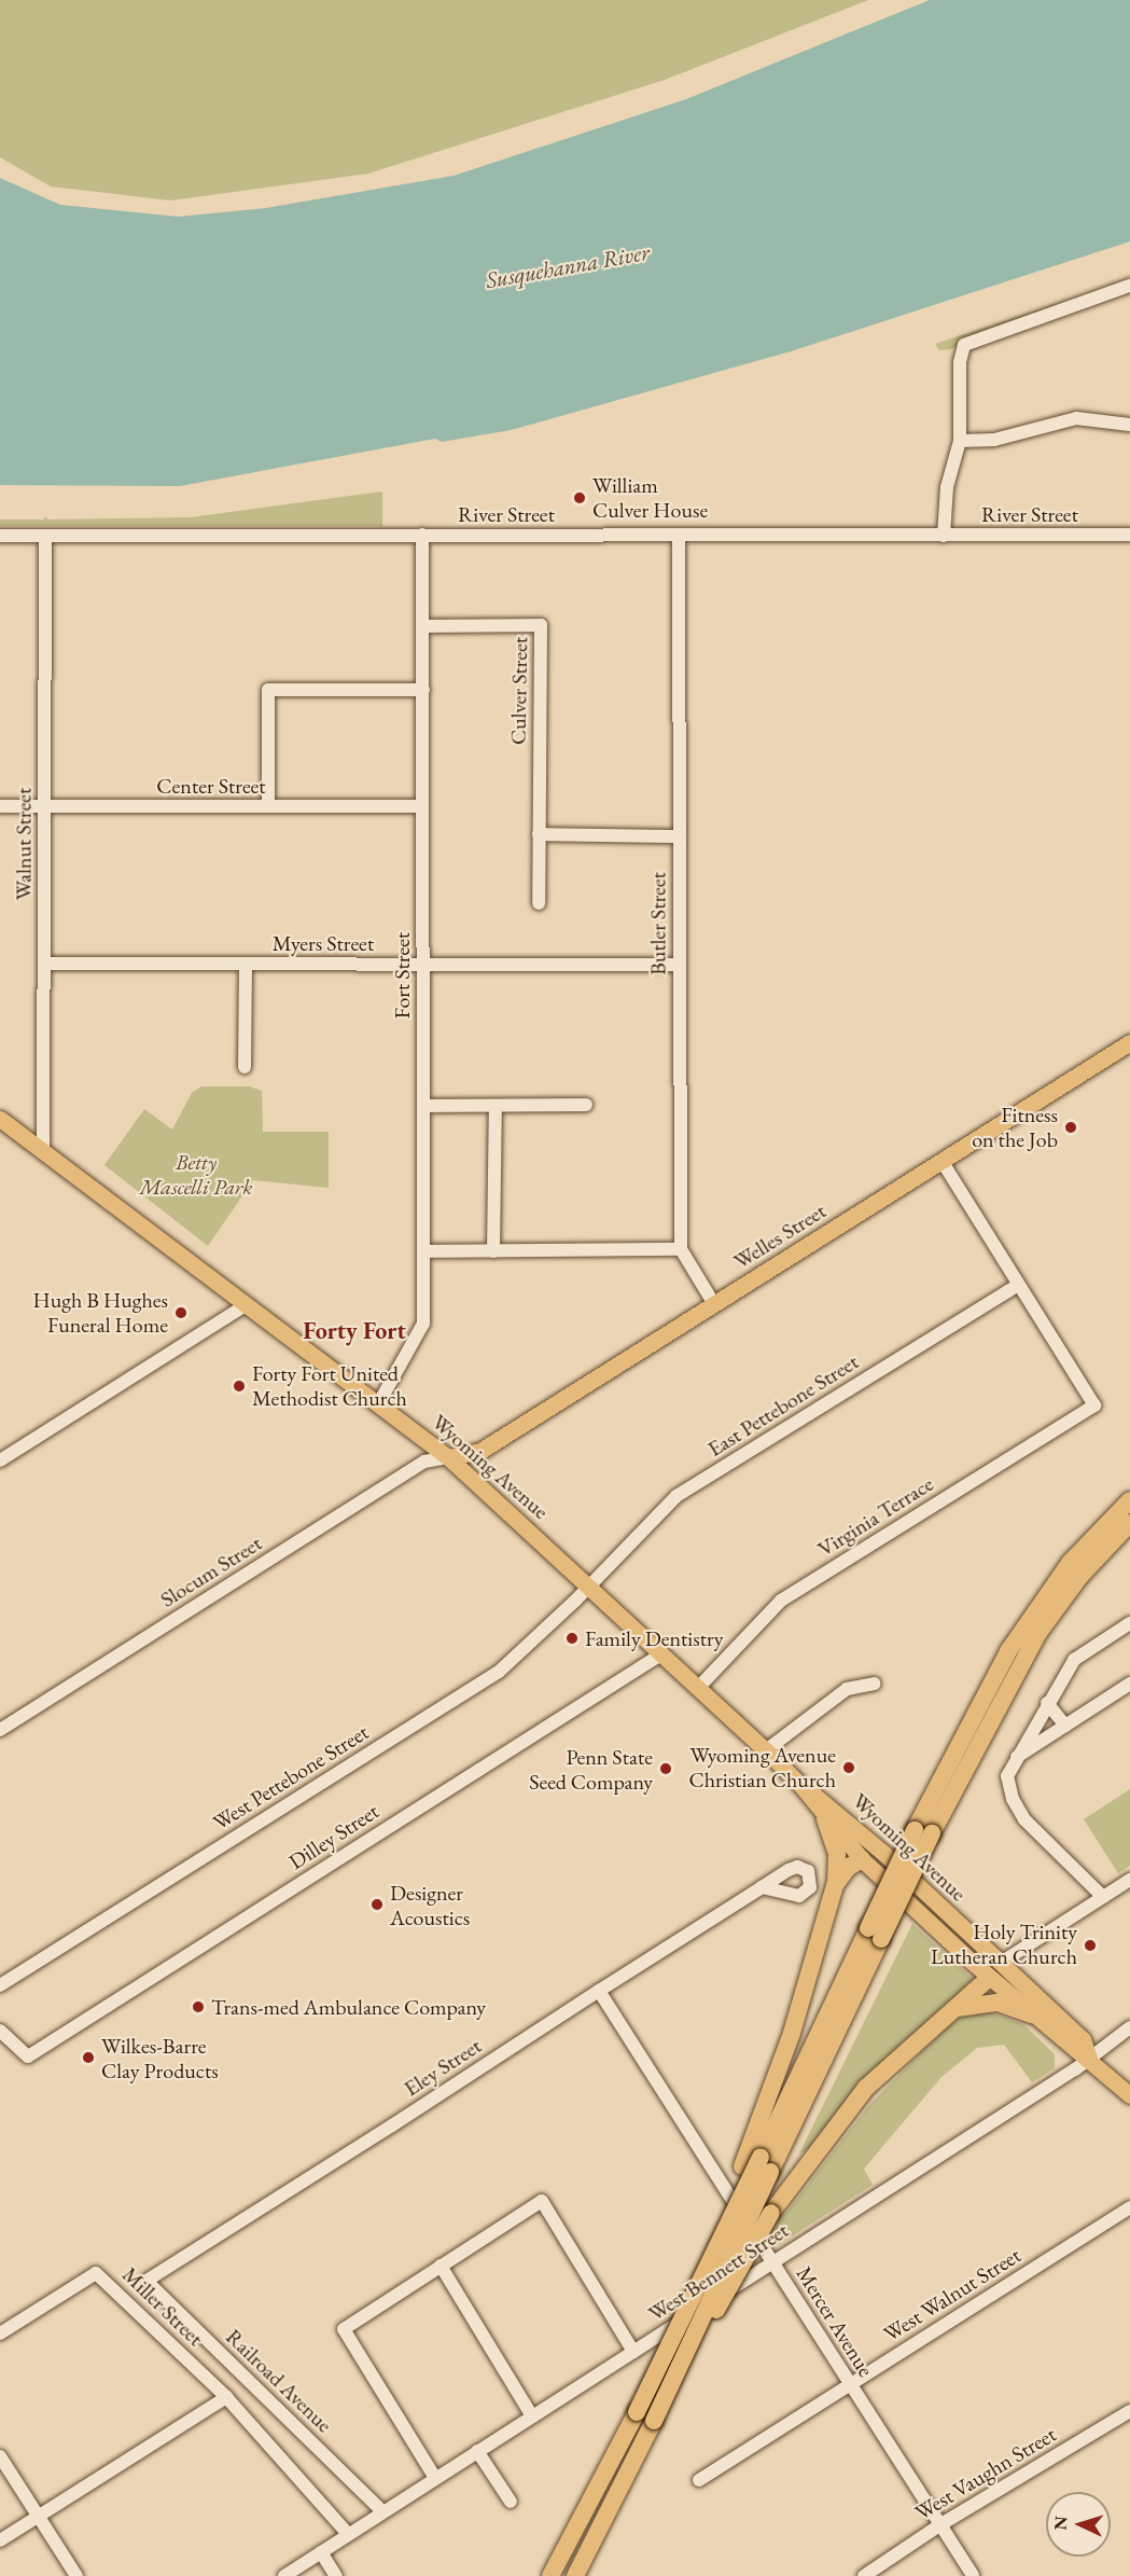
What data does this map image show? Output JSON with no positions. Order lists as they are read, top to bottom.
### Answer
{
  "streets": {
    "main road": ["Welles Street", "Wyoming Avenue"],
    "street": [
      "River Street",
      "Culver Street",
      "Center Street",
      "Walnut Street",
      "Butler Street",
      "Myers Street",
      "Fort Street",
      "East Pettebone Street",
      "Virginia Terrace",
      "Slocum Street",
      "West Pettebone Street",
      "Dilley Street",
      "Eley Street",
      "West Bennett Street",
      "West Walnut Street",
      "Miller Street",
      "Mercer Avenue",
      "Railroad Avenue",
      "West Vaughn Street"
    ]
  },
  "crossings": [
    ["River Street", "Walnut Street"],
    ["River Street", "Butler Street"],
    ["River Street", "Fort Street"],
    ["Culver Street", "Fort Street"],
    ["Center Street", "Walnut Street"],
    ["Center Street", "Fort Street"],
    ["Walnut Street", "Myers Street"],
    ["Walnut Street", "Wyoming Avenue"],
    ["Butler Street", "Myers Street"],
    ["Myers Street", "Fort Street"],
    ["Fort Street", "Wyoming Avenue"],
    ["Welles Street", "Wyoming Avenue"],
    ["Welles Street", "Slocum Street"],
    ["East Pettebone Street", "Wyoming Avenue"],
    ["East Pettebone Street", "Virginia Terrace"],
    ["East Pettebone Street", "West Pettebone Street"],
    ["Wyoming Avenue", "Virginia Terrace"],
    ["Wyoming Avenue", "Slocum Street"],
    ["Wyoming Avenue", "West Pettebone Street"],
    ["Wyoming Avenue", "Dilley Street"],
    ["Wyoming Avenue", "West Bennett Street"],
    ["Eley Street", "Mercer Avenue"],
    ["Eley Street", "Railroad Avenue"],
    ["West Bennett Street", "Mercer Avenue"],
    ["West Bennett Street", "Railroad Avenue"],
    ["West Walnut Street", "Mercer Avenue"],
    ["Mercer Avenue", "West Vaughn Street"]
  ],
  "districts": ["Forty Fort"],
  "water": ["Susquehanna River"],
  "parks": ["Betty Mascelli Park"],
  "places": [
    "William Culver House",
    "Fitness on the Job",
    "Hugh B Hughes Funeral Home",
    "Forty Fort United Methodist Church",
    "Family Dentistry",
    "Wyoming Avenue Christian Church",
    "Penn State Seed Company",
    "Designer Acoustics",
    "Holy Trinity Lutheran Church",
    "Trans-med Ambulance Company",
    "Wilkes-Barre Clay Products"
  ],
  "north": "left"
}
